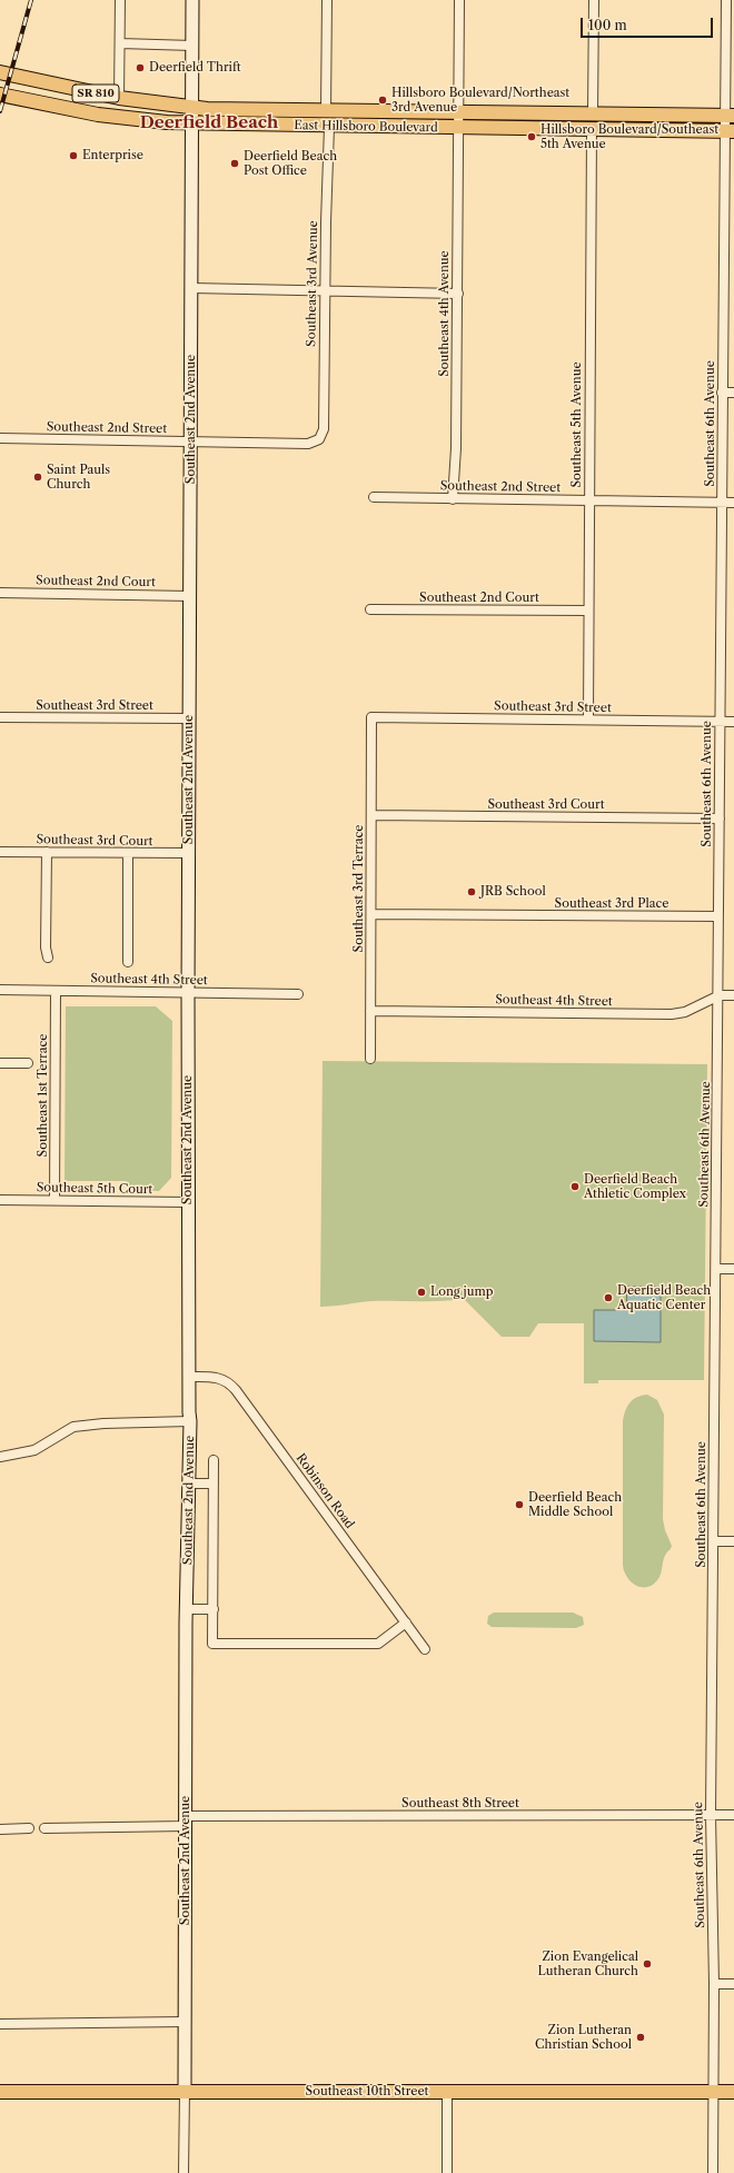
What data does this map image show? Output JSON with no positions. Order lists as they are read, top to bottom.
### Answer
{
  "streets": {
    "main road": ["SR 810", "East Hillsboro Boulevard", "Southeast 10th Street"],
    "street": [
      "Southeast 3rd Avenue",
      "Southeast 4th Avenue",
      "Southeast 2nd Avenue",
      "Southeast 6th Avenue",
      "Southeast 5th Avenue",
      "Southeast 2nd Street",
      "Southeast 2nd Court",
      "Southeast 3rd Street",
      "Southeast 3rd Court",
      "Southeast 3rd Terrace",
      "Southeast 3rd Place",
      "Southeast 4th Street",
      "Southeast 1st Terrace",
      "Southeast 5th Court",
      "Robinson Road",
      "Southeast 8th Street"
    ]
  },
  "crossings": [
    ["East Hillsboro Boulevard", "Southeast 3rd Avenue"],
    ["East Hillsboro Boulevard", "Southeast 4th Avenue"],
    ["East Hillsboro Boulevard", "Southeast 2nd Avenue"],
    ["East Hillsboro Boulevard", "Southeast 6th Avenue"],
    ["East Hillsboro Boulevard", "Southeast 5th Avenue"],
    ["Southeast 3rd Avenue", "Southeast 2nd Street"],
    ["Southeast 4th Avenue", "Southeast 2nd Street"],
    ["Southeast 2nd Avenue", "Southeast 2nd Street"],
    ["Southeast 2nd Avenue", "Southeast 2nd Court"],
    ["Southeast 2nd Avenue", "Southeast 3rd Street"],
    ["Southeast 2nd Avenue", "Southeast 3rd Court"],
    ["Southeast 2nd Avenue", "Southeast 4th Street"],
    ["Southeast 2nd Avenue", "Southeast 5th Court"],
    ["Southeast 2nd Avenue", "Robinson Road"],
    ["Southeast 2nd Avenue", "Southeast 8th Street"],
    ["Southeast 2nd Avenue", "Southeast 10th Street"],
    ["Southeast 6th Avenue", "Southeast 2nd Street"],
    ["Southeast 6th Avenue", "Southeast 3rd Street"],
    ["Southeast 6th Avenue", "Southeast 3rd Court"],
    ["Southeast 6th Avenue", "Southeast 3rd Place"],
    ["Southeast 6th Avenue", "Southeast 4th Street"],
    ["Southeast 6th Avenue", "Southeast 8th Street"],
    ["Southeast 6th Avenue", "Southeast 10th Street"],
    ["Southeast 5th Avenue", "Southeast 2nd Street"],
    ["Southeast 5th Avenue", "Southeast 2nd Court"],
    ["Southeast 5th Avenue", "Southeast 3rd Street"],
    ["Southeast 3rd Street", "Southeast 3rd Terrace"],
    ["Southeast 3rd Court", "Southeast 3rd Terrace"],
    ["Southeast 3rd Terrace", "Southeast 3rd Place"],
    ["Southeast 3rd Terrace", "Southeast 4th Street"],
    ["Southeast 4th Street", "Southeast 1st Terrace"],
    ["Southeast 1st Terrace", "Southeast 5th Court"]
  ],
  "districts": ["Deerfield Beach"],
  "places": [
    "Deerfield Thrift",
    "Hillsboro Boulevard/Northeast 3rd Avenue",
    "Hillsboro Boulevard/Southeast 5th Avenue",
    "Enterprise",
    "Deerfield Beach Post Office",
    "Saint Pauls Church",
    "JRB School",
    "Deerfield Beach Athletic Complex",
    "Long jump",
    "Deerfield Beach Aquatic Center",
    "Deerfield Beach Middle School",
    "Zion Evangelical Lutheran Church",
    "Zion Lutheran Christian School"
  ],
  "scale_bar": "100 m"
}
